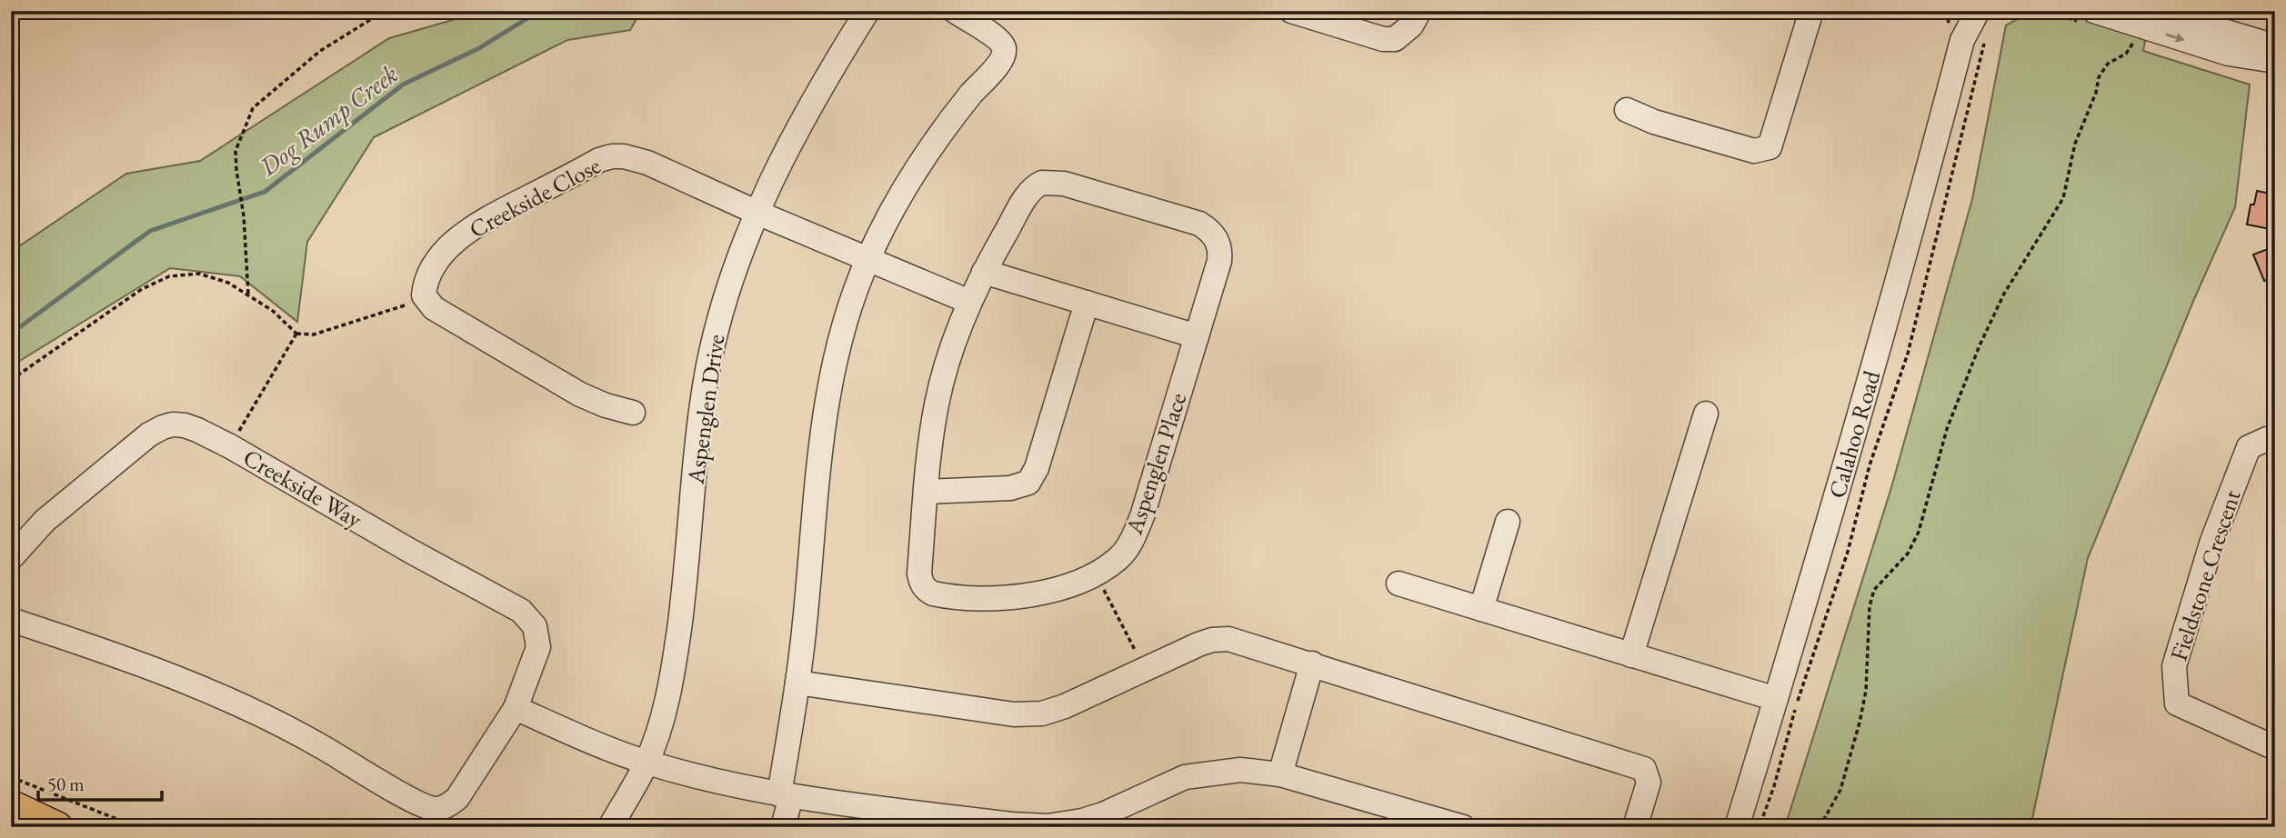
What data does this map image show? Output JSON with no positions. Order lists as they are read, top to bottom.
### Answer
{
  "streets": {
    "street": [
      "Creekside Close",
      "Aspenglen Drive",
      "Calahoo Road",
      "Aspenglen Place",
      "Creekside Way",
      "Fieldstone Crescent"
    ]
  },
  "crossings": [
    ["Creekside Close", "Aspenglen Drive"]
  ],
  "water": ["Dog Rump Creek"],
  "scale_bar": "50 m"
}
